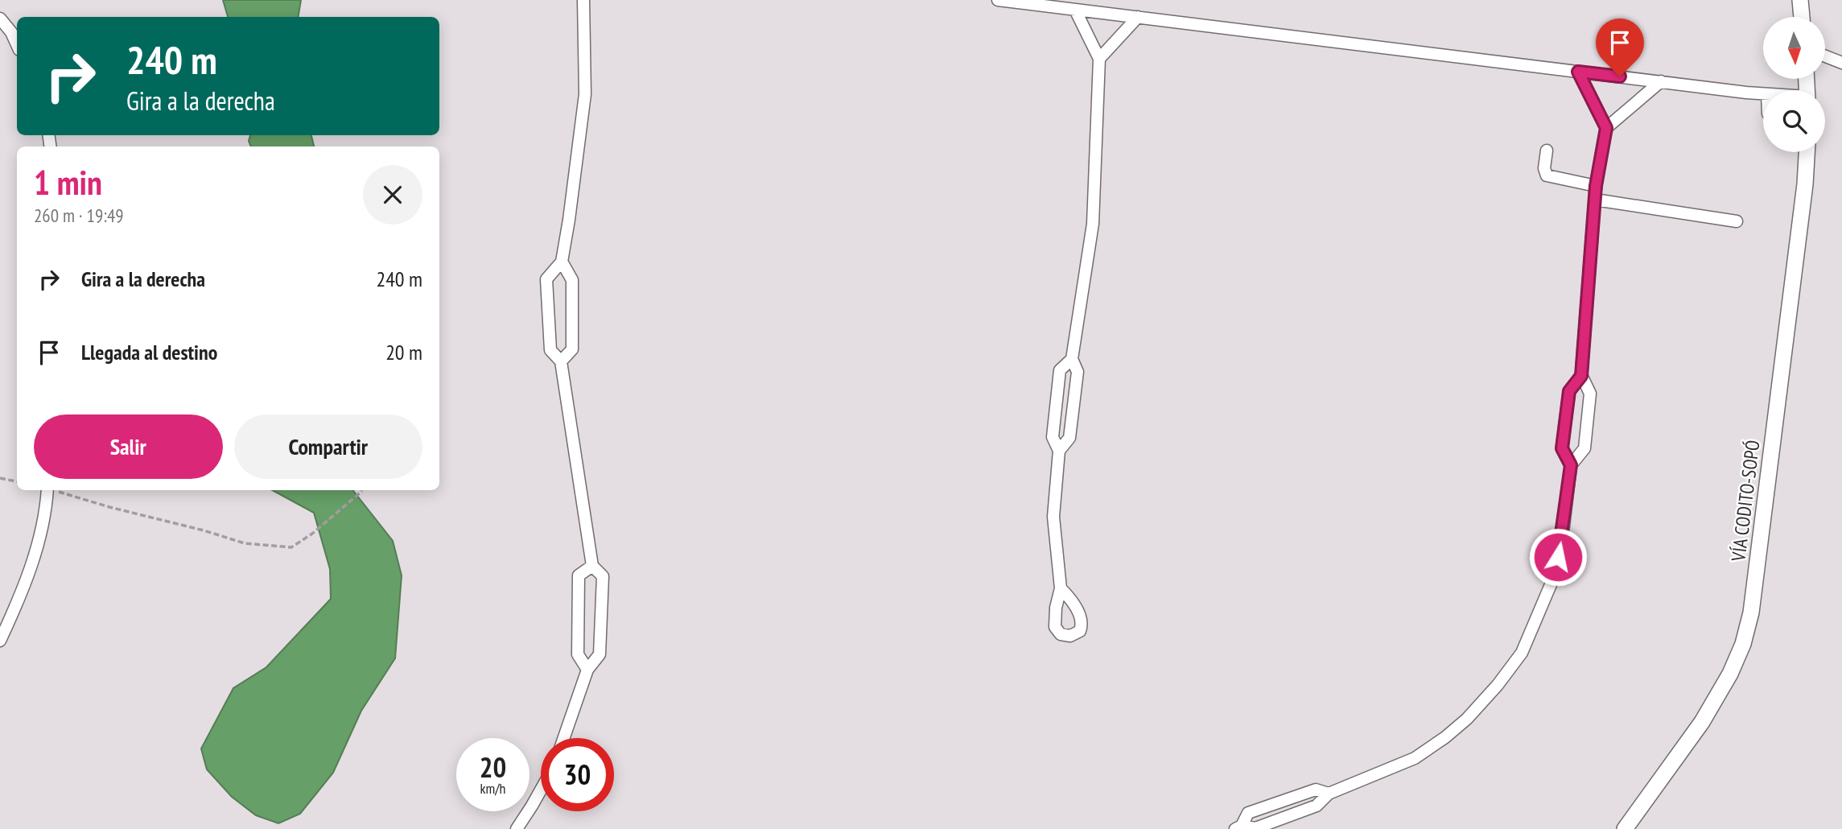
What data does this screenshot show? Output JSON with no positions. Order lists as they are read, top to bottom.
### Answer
{
  "streets": {
    "street": ["VÍA CODITO-SOPÓ"]
  },
  "north": "bottom",
  "page": {
    "turn": ["240 m", "Gira a la derecha"],
    "heading": ["1 min", "260 m · 19:49"],
    "list": [
      {
        "name": "Gira a la derecha",
        "value": "240 m"
      },
      {
        "name": "Llegada al destino",
        "value": "20 m"
      }
    ],
    "buttons": ["Salir", "Compartir"],
    "speed": "20 km/h",
    "limit": "30"
  }
}
